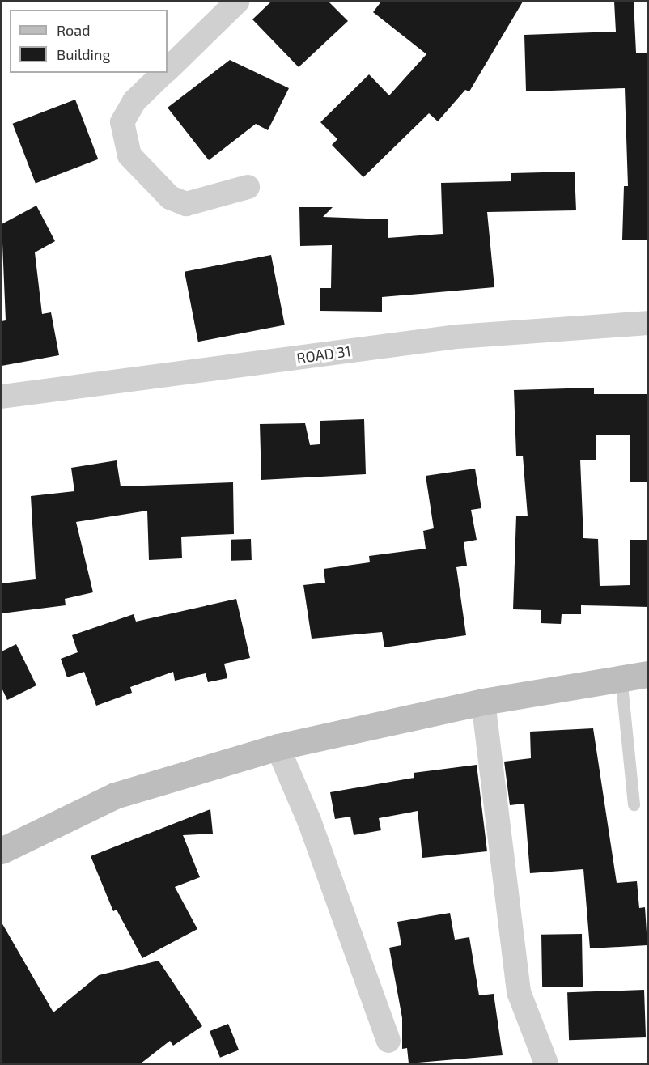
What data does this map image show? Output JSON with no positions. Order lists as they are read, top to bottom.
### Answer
{
  "streets": {
    "street": ["ROAD 31"]
  },
  "legend": ["Road", "Building"]
}
